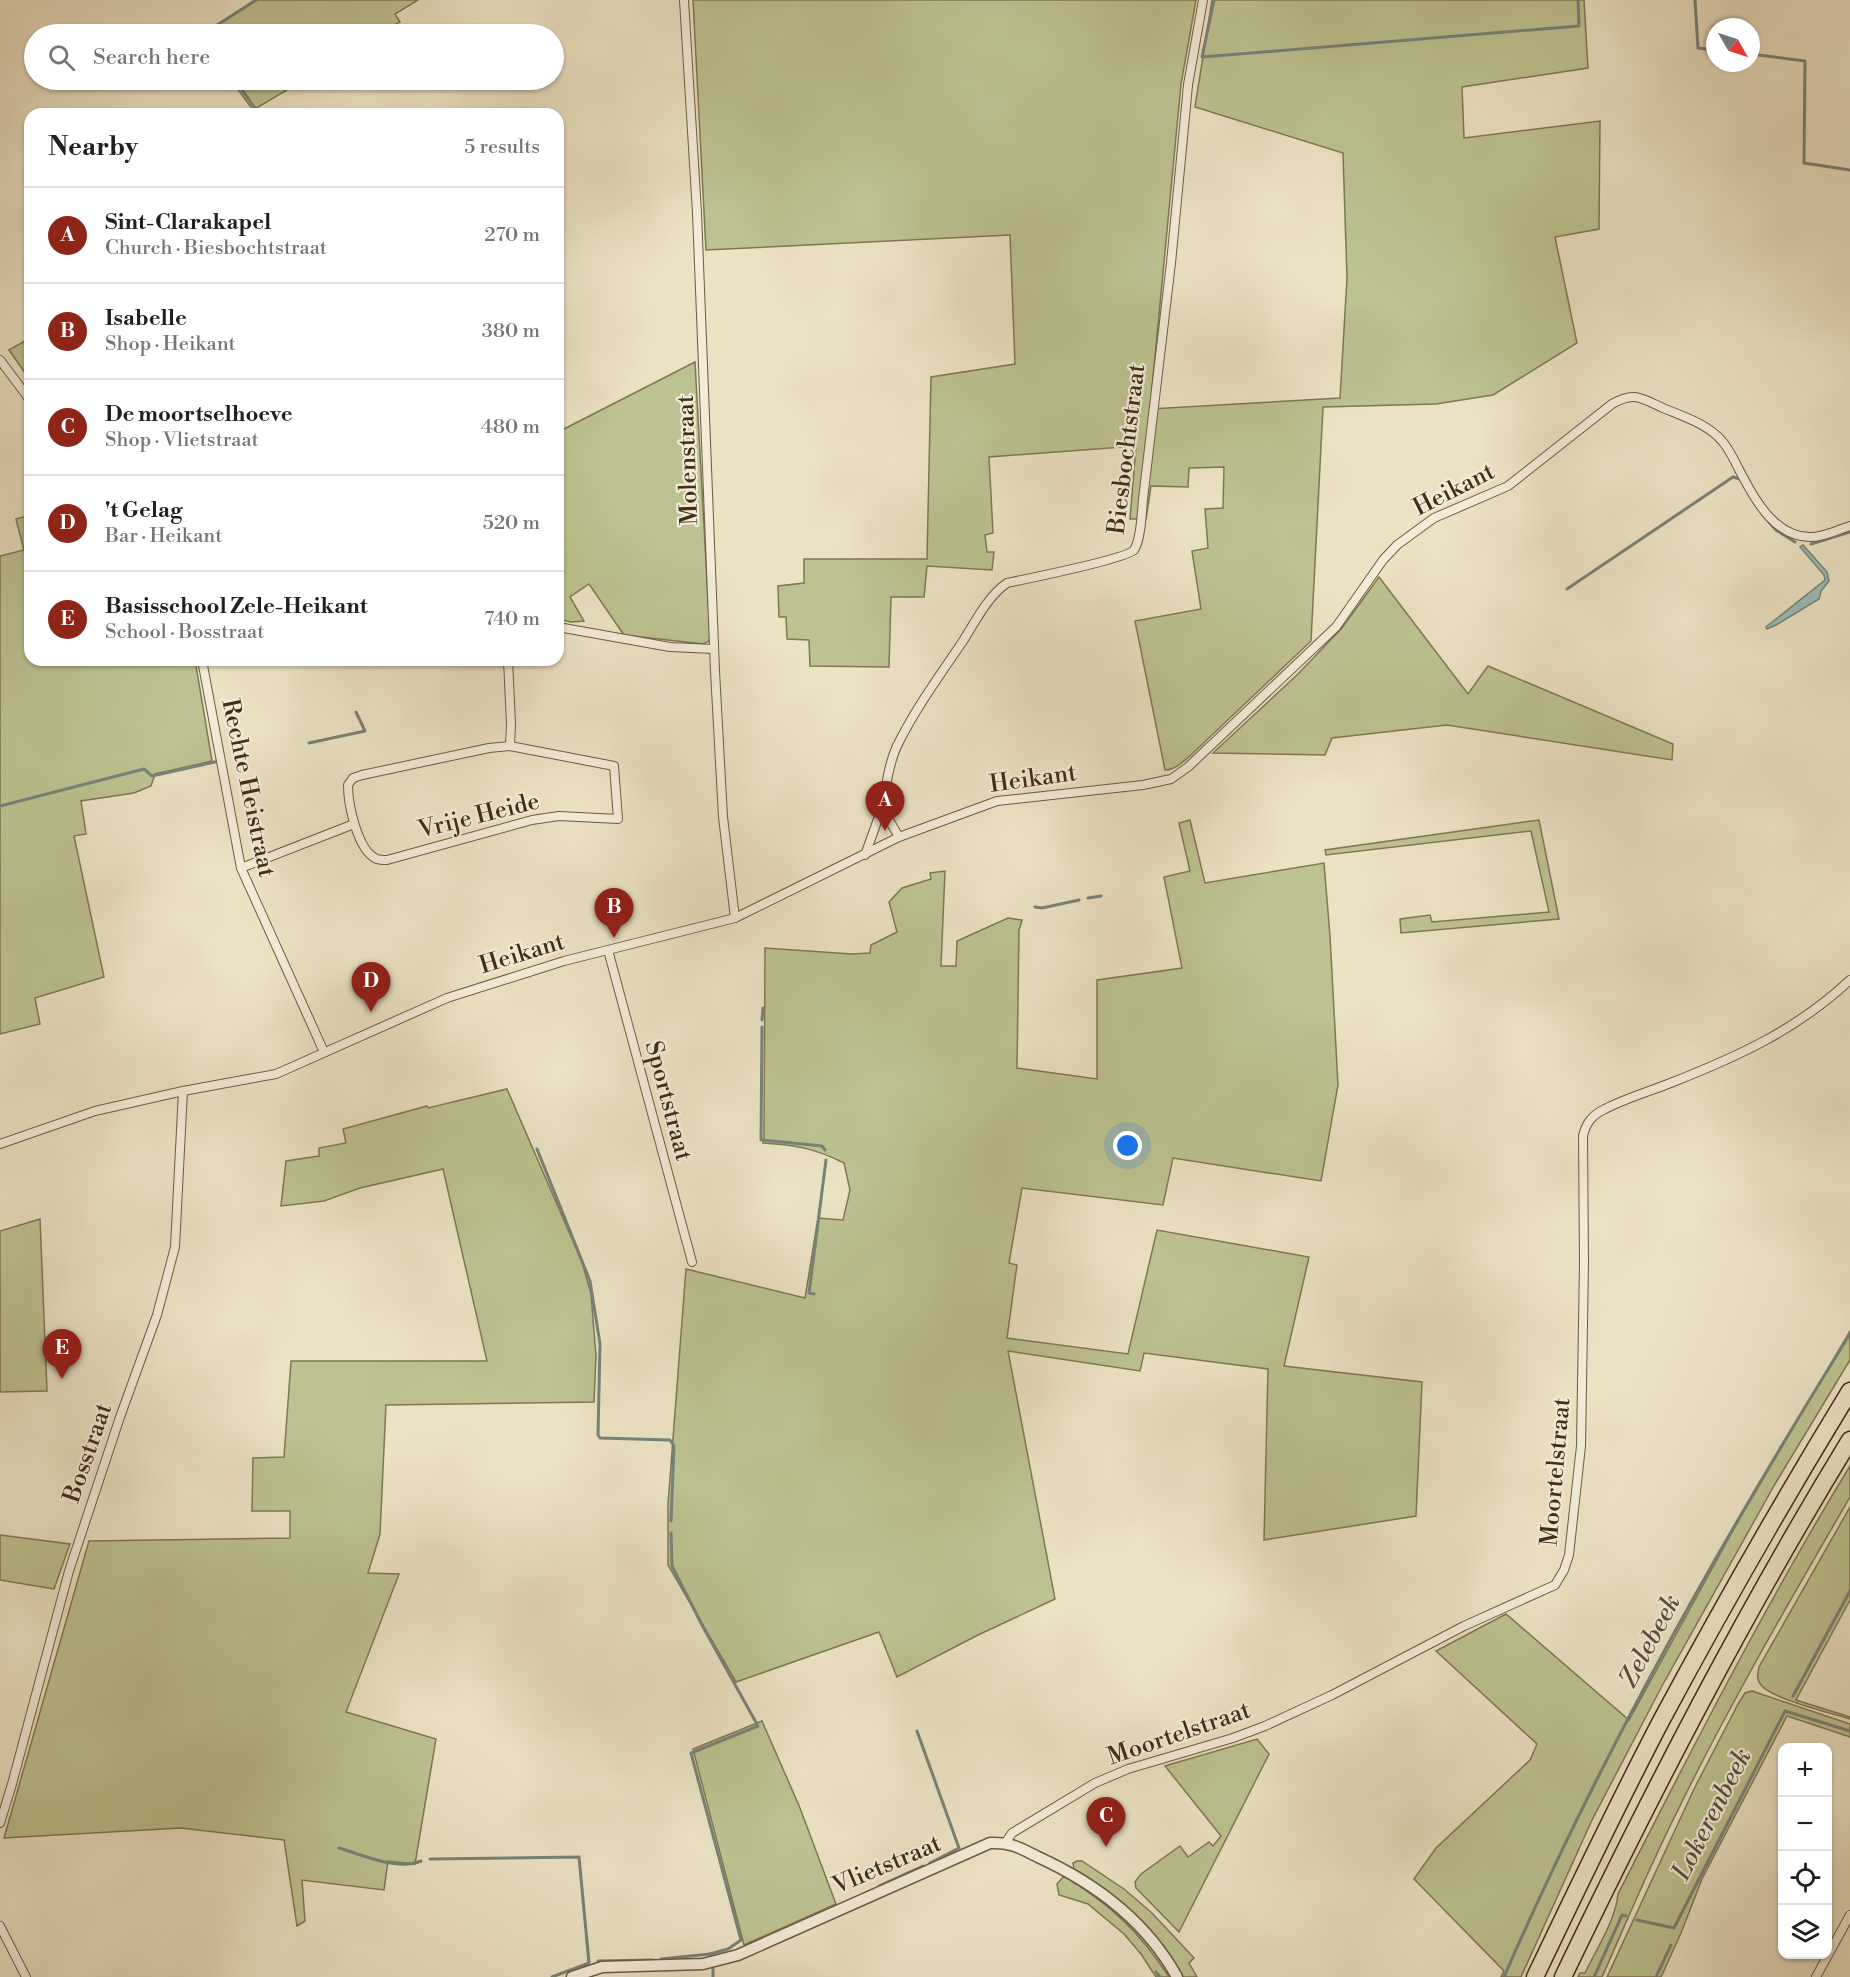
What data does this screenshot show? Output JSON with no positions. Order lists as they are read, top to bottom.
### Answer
{
  "streets": {
    "street": [
      "Biesbochtstraat",
      "Molenstraat",
      "Heikant",
      "Rechte Heistraat",
      "Vrije Heide",
      "Sportstraat",
      "Bosstraat",
      "Moortelstraat",
      "Vlietstraat"
    ]
  },
  "crossings": [
    ["Biesbochtstraat", "Heikant"],
    ["Molenstraat", "Heikant"],
    ["Heikant", "Rechte Heistraat"],
    ["Heikant", "Sportstraat"],
    ["Heikant", "Bosstraat"],
    ["Moortelstraat", "Vlietstraat"]
  ],
  "water": ["Zelebeek", "Lokerenbeek"],
  "north": "bottom right",
  "page": {
    "search": "Search here",
    "heading": ["Nearby", "5 results"],
    "list": [
      {
        "mark": "A",
        "name": "Sint-Clarakapel",
        "note": "Church · Biesbochtstraat",
        "value": "270 m"
      },
      {
        "mark": "B",
        "name": "Isabelle",
        "note": "Shop · Heikant",
        "value": "380 m"
      },
      {
        "mark": "C",
        "name": "De moortselhoeve",
        "note": "Shop · Vlietstraat",
        "value": "480 m"
      },
      {
        "mark": "D",
        "name": "'t Gelag",
        "note": "Bar · Heikant",
        "value": "520 m"
      },
      {
        "mark": "E",
        "name": "Basisschool Zele-Heikant",
        "note": "School · Bosstraat",
        "value": "740 m"
      }
    ],
    "pins": [
      "A",
      "B",
      "D",
      "E",
      "C"
    ],
    "map_buttons": ["+", "−"]
  }
}
